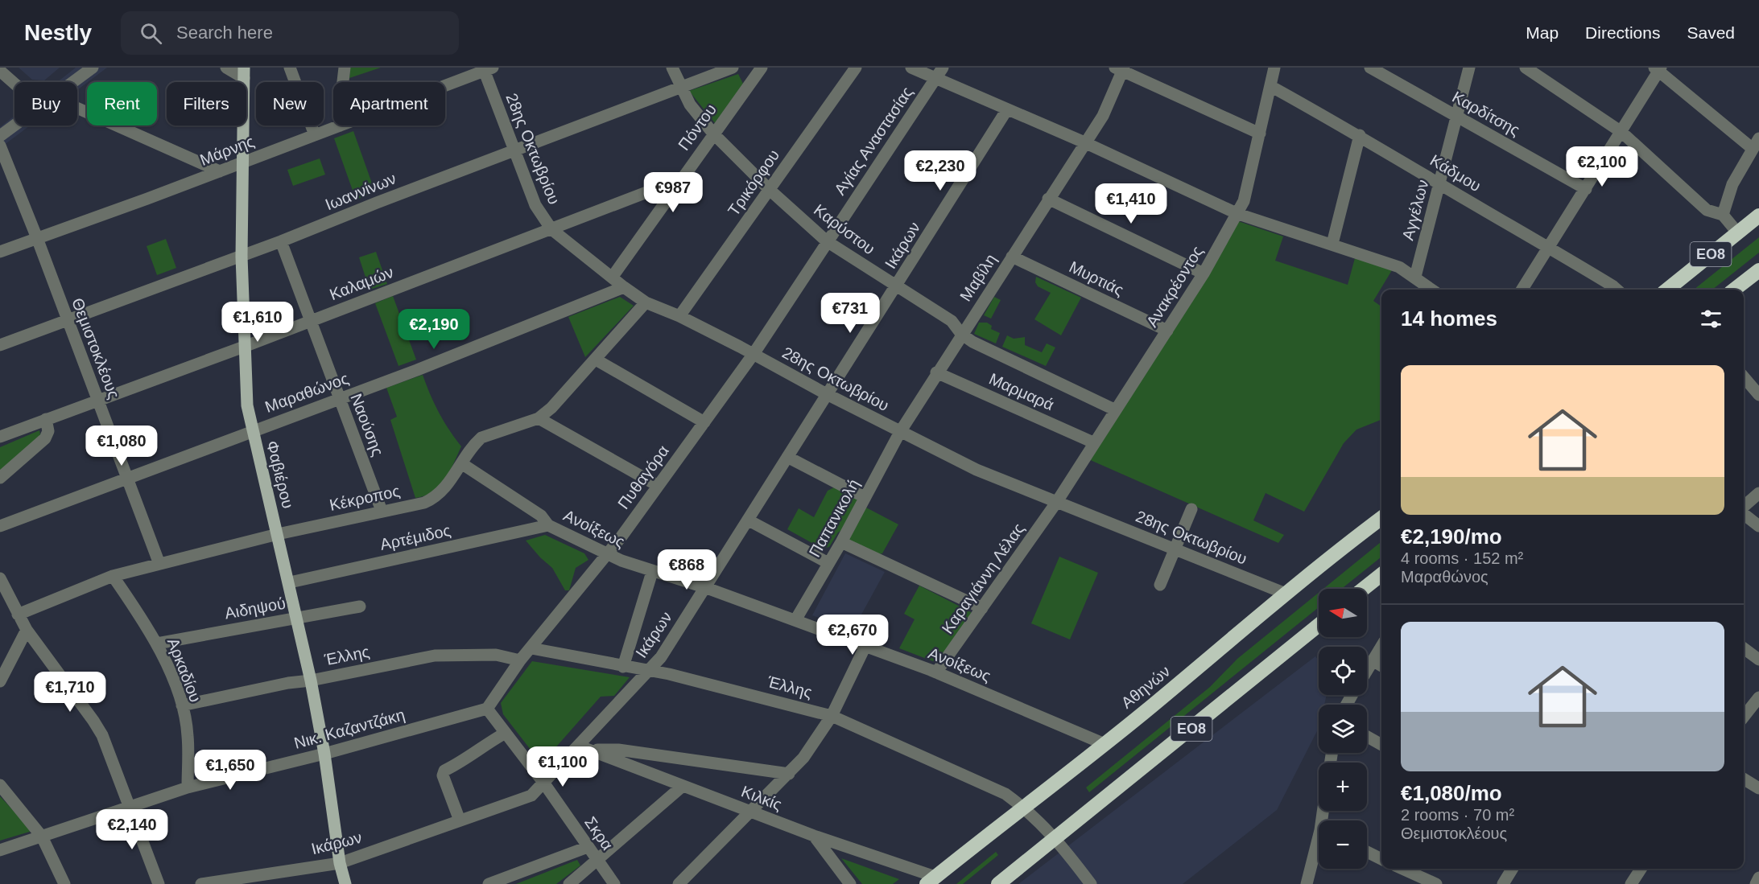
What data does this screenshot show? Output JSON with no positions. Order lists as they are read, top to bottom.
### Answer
{
  "streets": {
    "highway": ["ΕΟ8", "Αθηνών"],
    "main road": ["Φαβιέρου"],
    "street": [
      "Καρδίτσης",
      "Πόντου",
      "Αγίας Αναστασίας",
      "28ης Οκτωβρίου",
      "Μάρνης",
      "Κάδμου",
      "Τρικόρφου",
      "Ιωαννίνων",
      "Αγγέλων",
      "Καρύστου",
      "Ικάρων",
      "Μαβίλη",
      "Μυρτιάς",
      "Καλαμών",
      "Ανακρέοντος",
      "Θεμιστοκλέους",
      "Μαρμαρά",
      "Μαραθώνος",
      "Ναούσης",
      "Πυθαγόρα",
      "Κέκροπος",
      "Παπανικολή",
      "Ανοίξεως",
      "Αρτέμιδος",
      "Καραγιάννη Λέλας",
      "Αιδηψού",
      "Έλλης",
      "Αρκαδίου",
      "Νικ. Καζαντζάκη",
      "Κιλκίς",
      "Σκρα"
    ]
  },
  "crossings": [
    ["Καρδίτσης", "Αγγέλων"],
    ["Πόντου", "28ης Οκτωβρίου"],
    ["Πόντου", "Καρύστου"],
    ["Πόντου", "Καλαμών"],
    ["Αγίας Αναστασίας", "28ης Οκτωβρίου"],
    ["Αγίας Αναστασίας", "Καρύστου"],
    ["Αγίας Αναστασίας", "Πυθαγόρα"],
    ["28ης Οκτωβρίου", "Μάρνης"],
    ["28ης Οκτωβρίου", "Τρικόρφου"],
    ["28ης Οκτωβρίου", "Ιωαννίνων"],
    ["28ης Οκτωβρίου", "Ικάρων"],
    ["28ης Οκτωβρίου", "Μαβίλη"],
    ["28ης Οκτωβρίου", "Καλαμών"],
    ["28ης Οκτωβρίου", "Ανακρέοντος"],
    ["28ης Οκτωβρίου", "Μαραθώνος"],
    ["28ης Οκτωβρίου", "Πυθαγόρα"],
    ["28ης Οκτωβρίου", "Κέκροπος"],
    ["28ης Οκτωβρίου", "Παπανικολή"],
    ["28ης Οκτωβρίου", "Καραγιάννη Λέλας"],
    ["28ης Οκτωβρίου", "Αθηνών"],
    ["Μάρνης", "Θεμιστοκλέους"],
    ["Μάρνης", "Φαβιέρου"],
    ["Κάδμου", "Αγγέλων"],
    ["Κάδμου", "Ανακρέοντος"],
    ["Τρικόρφου", "Καρύστου"],
    ["Ιωαννίνων", "Καρύστου"],
    ["Ιωαννίνων", "Θεμιστοκλέους"],
    ["Ιωαννίνων", "Ναούσης"],
    ["Ιωαννίνων", "Φαβιέρου"],
    ["Καρύστου", "Ικάρων"],
    ["Καρύστου", "Μαβίλη"],
    ["Καρύστου", "Ανακρέοντος"],
    ["Ικάρων", "Φαβιέρου"],
    ["Ικάρων", "Ανοίξεως"],
    ["Ικάρων", "Έλλης"],
    ["Ικάρων", "Κιλκίς"],
    ["Ικάρων", "Σκρα"],
    ["ΕΟ8", "Έλλης"],
    ["Μαβίλη", "Μυρτιάς"],
    ["Μαβίλη", "Μαρμαρά"],
    ["Μαβίλη", "Παπανικολή"],
    ["Μυρτιάς", "Ανακρέοντος"],
    ["Καλαμών", "Θεμιστοκλέους"],
    ["Καλαμών", "Ναούσης"],
    ["Καλαμών", "Φαβιέρου"],
    ["Ανακρέοντος", "Μαρμαρά"],
    ["Ανακρέοντος", "Καραγιάννη Λέλας"],
    ["Θεμιστοκλέους", "Μαραθώνος"],
    ["Θεμιστοκλέους", "Κέκροπος"],
    ["Μαραθώνος", "Ναούσης"],
    ["Μαραθώνος", "Φαβιέρου"],
    ["Ναούσης", "Κέκροπος"],
    ["Φαβιέρου", "Κέκροπος"],
    ["Φαβιέρου", "Αρτέμιδος"],
    ["Φαβιέρου", "Αιδηψού"],
    ["Φαβιέρου", "Έλλης"],
    ["Φαβιέρου", "Νικ. Καζαντζάκη"],
    ["Πυθαγόρα", "Ανοίξεως"],
    ["Πυθαγόρα", "Έλλης"],
    ["Πυθαγόρα", "Νικ. Καζαντζάκη"],
    ["Πυθαγόρα", "Σκρα"],
    ["Κέκροπος", "Ανοίξεως"],
    ["Κέκροπος", "Αρκαδίου"],
    ["Παπανικολή", "Ανοίξεως"],
    ["Ανοίξεως", "Αρτέμιδος"],
    ["Ανοίξεως", "Καραγιάννη Λέλας"],
    ["Ανοίξεως", "Αθηνών"],
    ["Αιδηψού", "Αρκαδίου"],
    ["Έλλης", "Αρκαδίου"],
    ["Έλλης", "Αθηνών"],
    ["Αρκαδίου", "Νικ. Καζαντζάκη"],
    ["Αθηνών", "Κιλκίς"],
    ["Νικ. Καζαντζάκη", "Σκρα"]
  ],
  "north": "left",
  "page": {
    "header": "Nestly",
    "search": "Search here",
    "nav": ["Map", "Directions", "Saved"],
    "chip": [
      "Buy",
      "Rent",
      "Filters",
      "New",
      "Apartment"
    ],
    "price": [
      "€2,100",
      "€2,230",
      "€987",
      "€1,410",
      "€731",
      "€1,610",
      "€2,190",
      "€1,080",
      "€868",
      "€2,670",
      "€1,710",
      "€1,100",
      "€1,650",
      "€2,140"
    ],
    "heading": "14 homes",
    "list": [
      {
        "name": "€2,190/mo",
        "note": "4 rooms · 152 m² · Μαραθώνος"
      },
      {
        "name": "€1,080/mo",
        "note": "2 rooms · 70 m² · Θεμιστοκλέους"
      }
    ],
    "map_buttons": ["+", "−"]
  }
}
